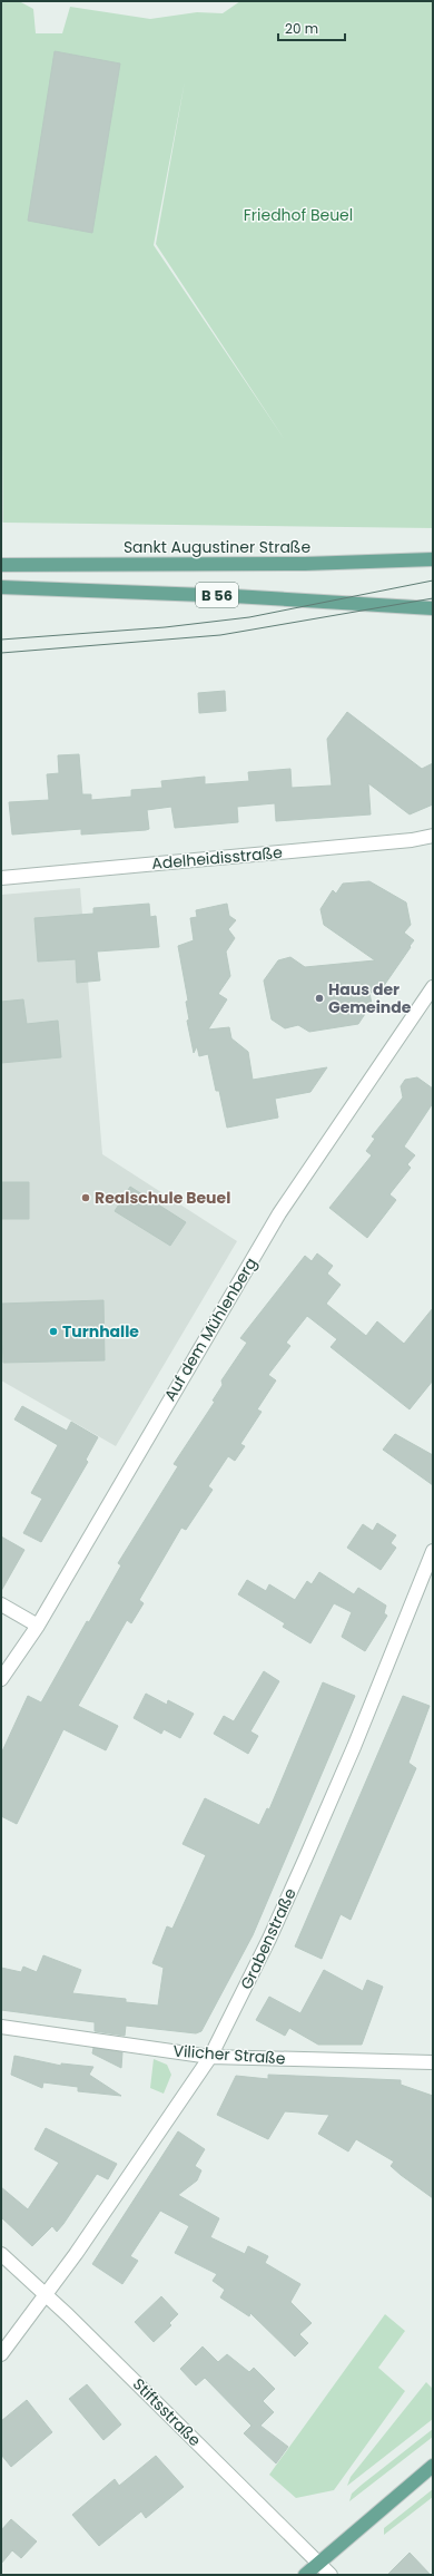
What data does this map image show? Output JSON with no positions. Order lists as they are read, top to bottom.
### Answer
{
  "streets": {
    "main road": ["Sankt Augustiner Straße", "B 56"],
    "street": [
      "Adelheidisstraße",
      "Auf dem Mühlenberg",
      "Grabenstraße",
      "Vilicher Straße",
      "Stiftsstraße"
    ]
  },
  "crossings": [
    ["Grabenstraße", "Vilicher Straße"],
    ["Grabenstraße", "Stiftsstraße"]
  ],
  "parks": ["Friedhof Beuel"],
  "places": ["Haus der Gemeinde", "Realschule Beuel", "Turnhalle"],
  "scale_bar": "20 m"
}
